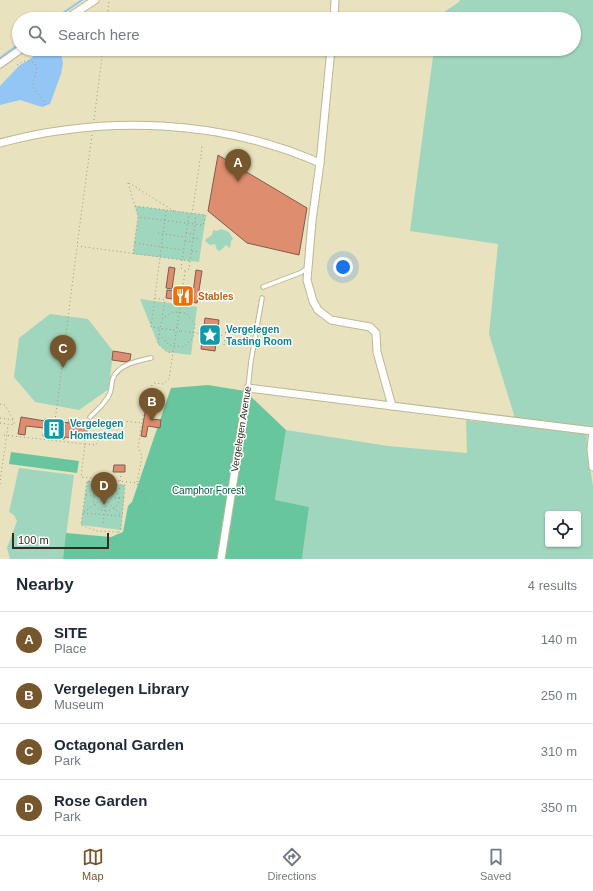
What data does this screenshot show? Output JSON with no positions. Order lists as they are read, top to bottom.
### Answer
{
  "streets": {
    "street": ["Vergelegen Avenue"]
  },
  "parks": ["Camphor Forest"],
  "places": {
    "restaurant": ["Stables"],
    "place": ["Vergelegen Tasting Room"],
    "building": ["Vergelegen Homestead"]
  },
  "scale_bar": "100 m",
  "page": {
    "search": "Search here",
    "pins": [
      "A",
      "C",
      "B",
      "D"
    ],
    "scale": "100 m",
    "heading": ["Nearby", "4 results"],
    "list": [
      {
        "mark": "A",
        "name": "SITE",
        "note": "Place",
        "value": "140 m"
      },
      {
        "mark": "B",
        "name": "Vergelegen Library",
        "note": "Museum",
        "value": "250 m"
      },
      {
        "mark": "C",
        "name": "Octagonal Garden",
        "note": "Park",
        "value": "310 m"
      },
      {
        "mark": "D",
        "name": "Rose Garden",
        "note": "Park",
        "value": "350 m"
      }
    ],
    "nav": ["Map", "Directions", "Saved"]
  }
}
